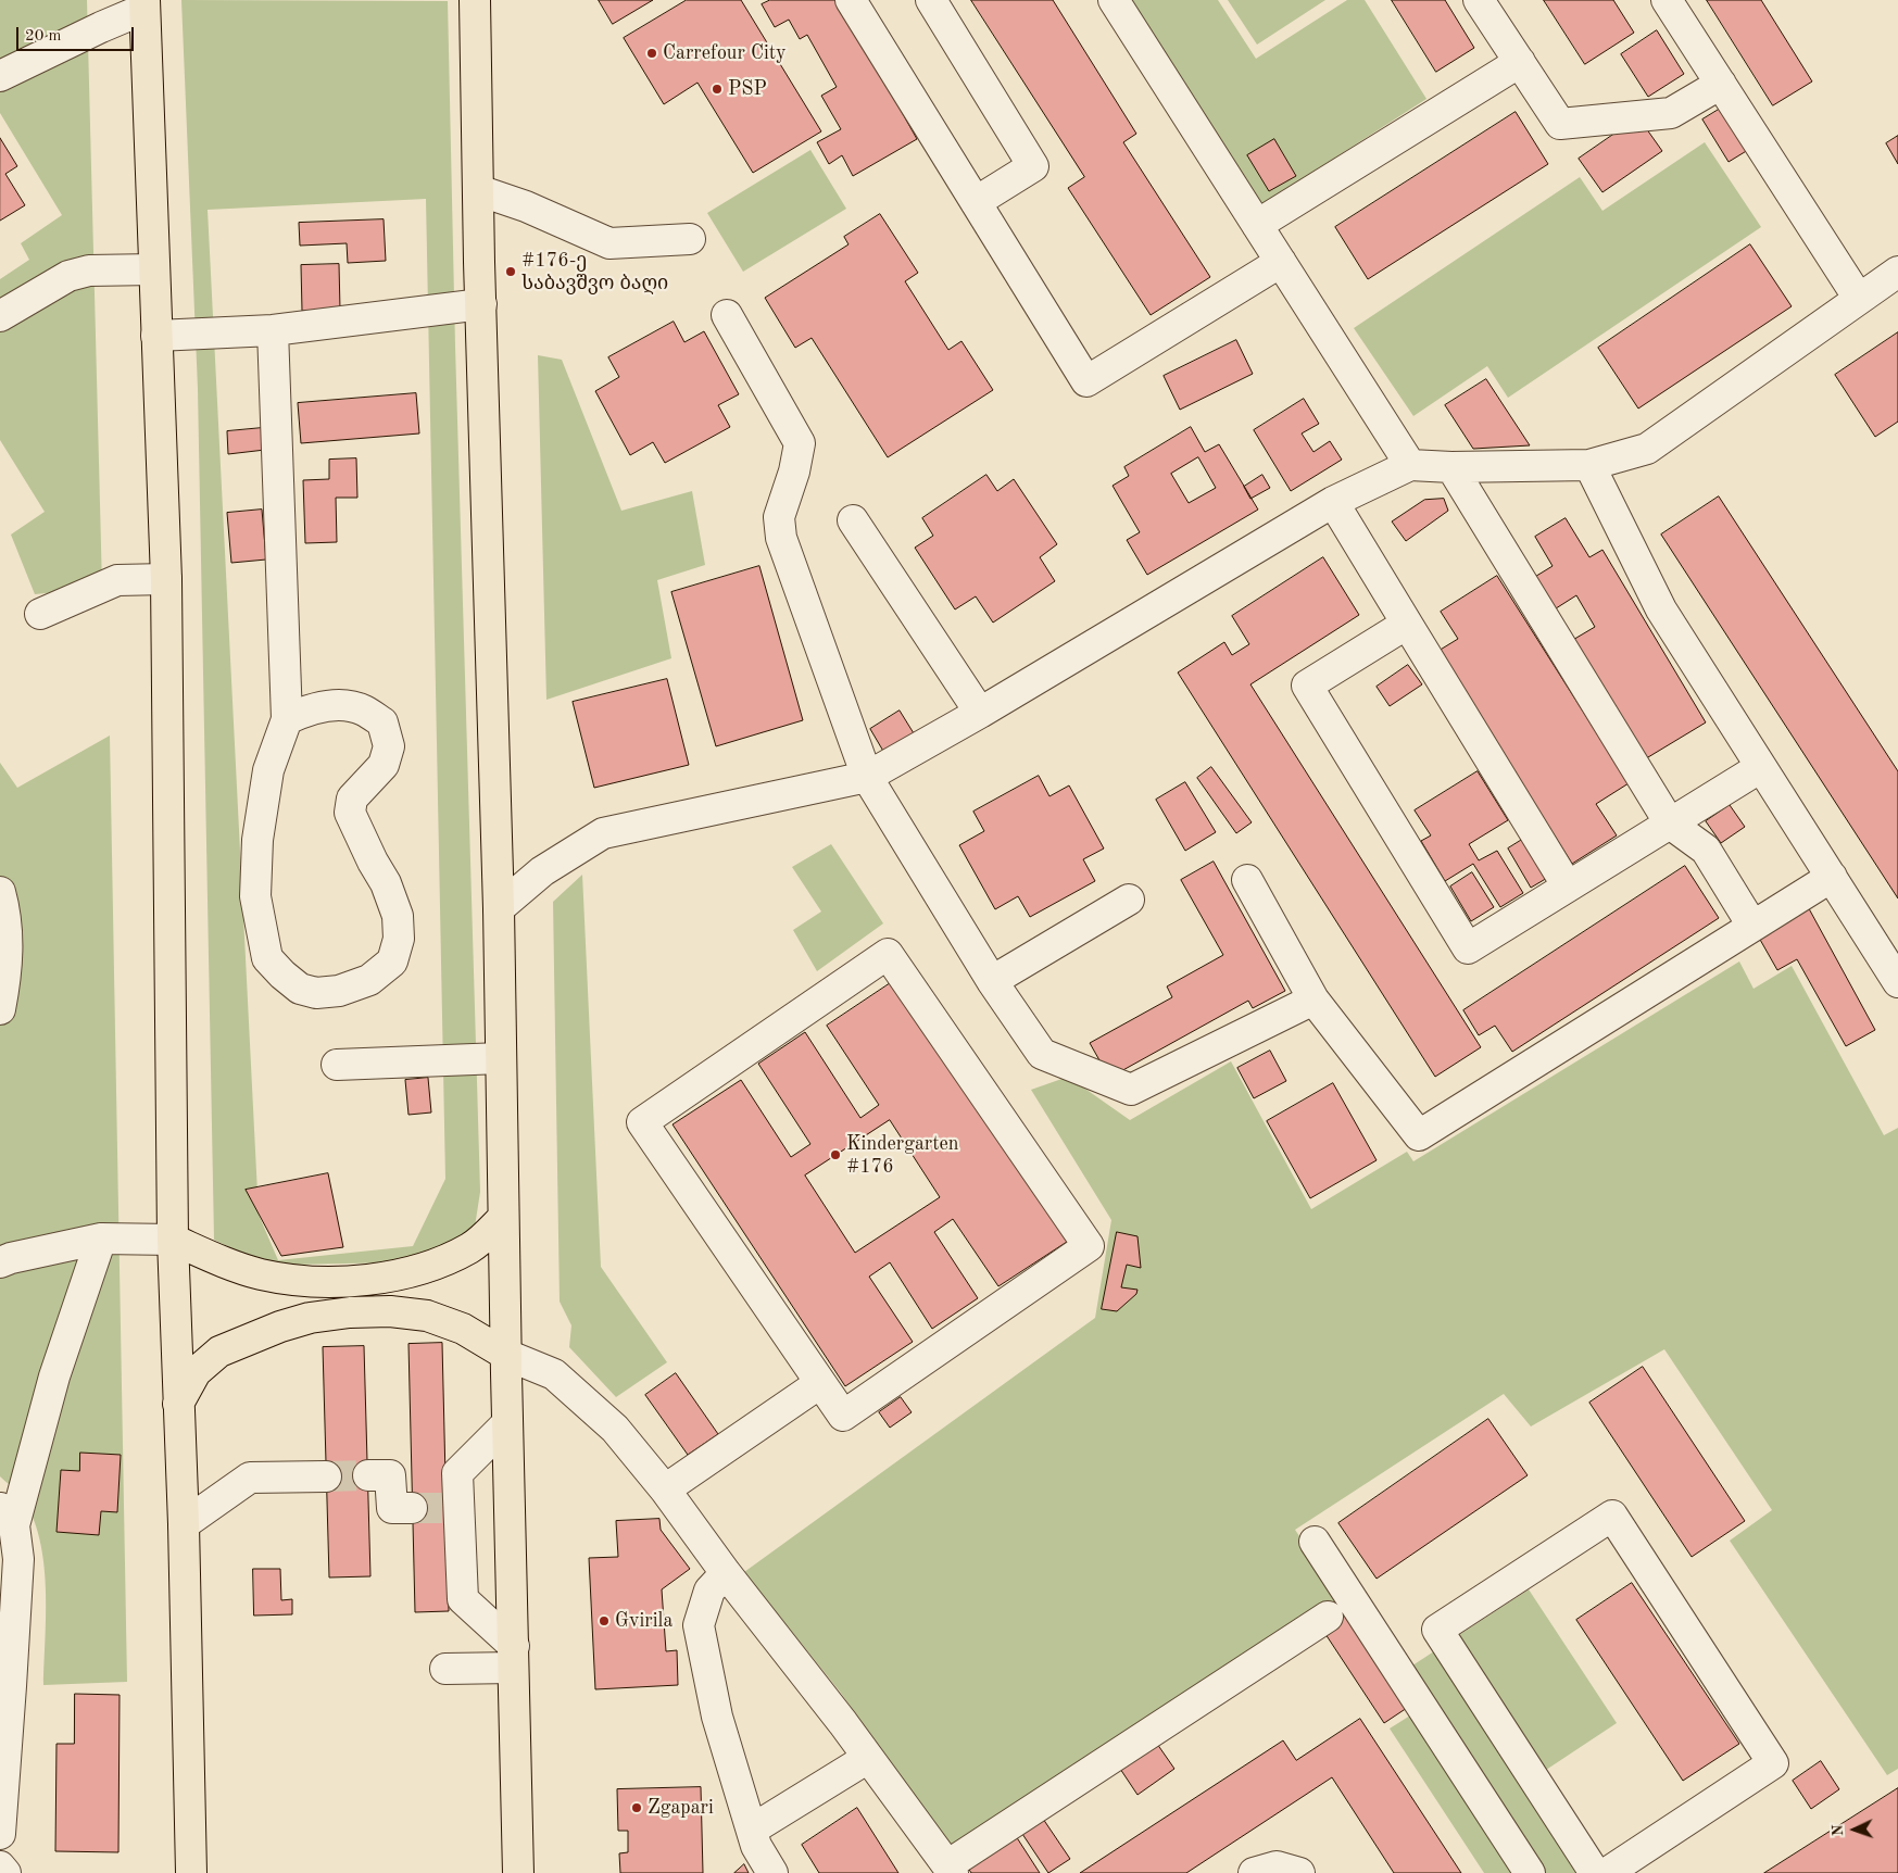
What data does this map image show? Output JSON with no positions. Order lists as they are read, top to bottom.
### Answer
{
  "places": [
    "Carrefour City",
    "PSP",
    "#176-ე საბავშვო ბაღი",
    "Kindergarten #176",
    "Gvirila",
    "Zgapari"
  ],
  "scale_bar": "20 m",
  "north": "left"
}
